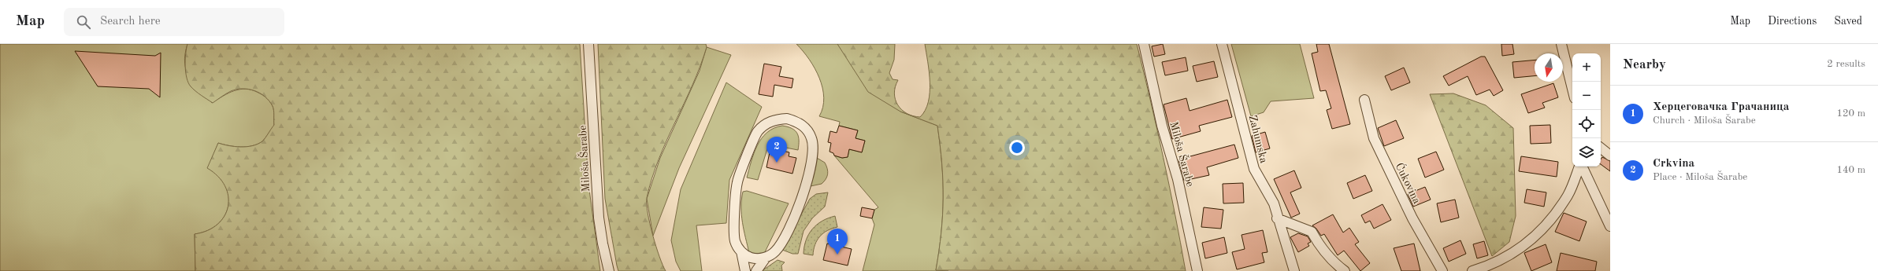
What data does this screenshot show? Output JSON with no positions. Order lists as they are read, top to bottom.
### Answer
{
  "streets": {
    "street": ["Zahumska", "Miloša Šarabe", "Ćukovina"]
  },
  "north": "bottom",
  "page": {
    "header": "Map",
    "search": "Search here",
    "nav": ["Map", "Directions", "Saved"],
    "heading": ["Nearby", "2 results"],
    "map_buttons": ["+", "−"],
    "list": [
      {
        "mark": "1",
        "name": "Херцеговачка Грачаница",
        "note": "Church · Miloša Šarabe",
        "value": "120 m"
      },
      {
        "mark": "2",
        "name": "Crkvina",
        "note": "Place · Miloša Šarabe",
        "value": "140 m"
      }
    ],
    "pins": ["2", "1"]
  }
}
